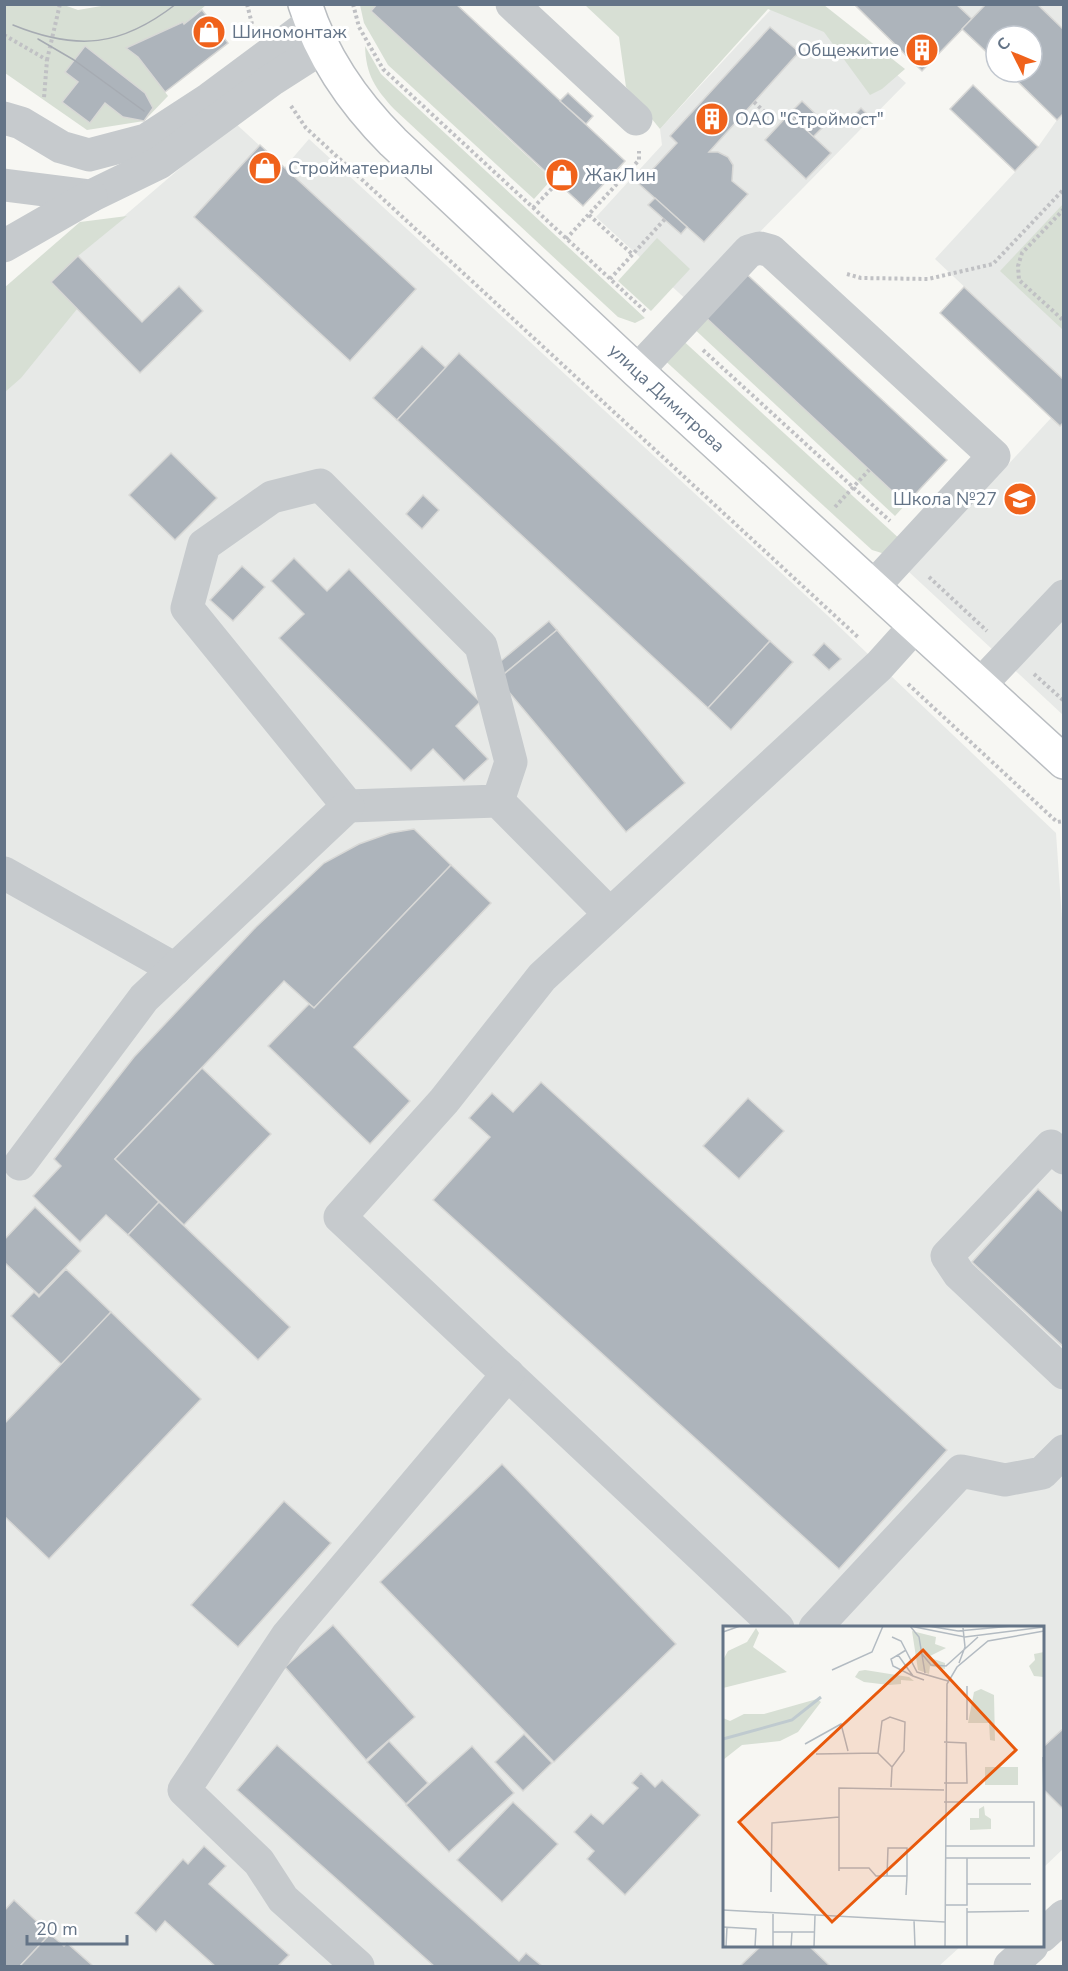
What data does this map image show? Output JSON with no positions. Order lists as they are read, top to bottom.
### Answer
{
  "streets": {
    "main road": ["улица Димитрова"]
  },
  "places": {
    "shop": ["Шиномонтаж", "Стройматериалы", "ЖакЛин"],
    "building": ["Общежитие", "ОАО \"Строймост\""],
    "school or university": ["Школа №27"]
  },
  "scale_bar": "20 m",
  "north": "top left"
}
